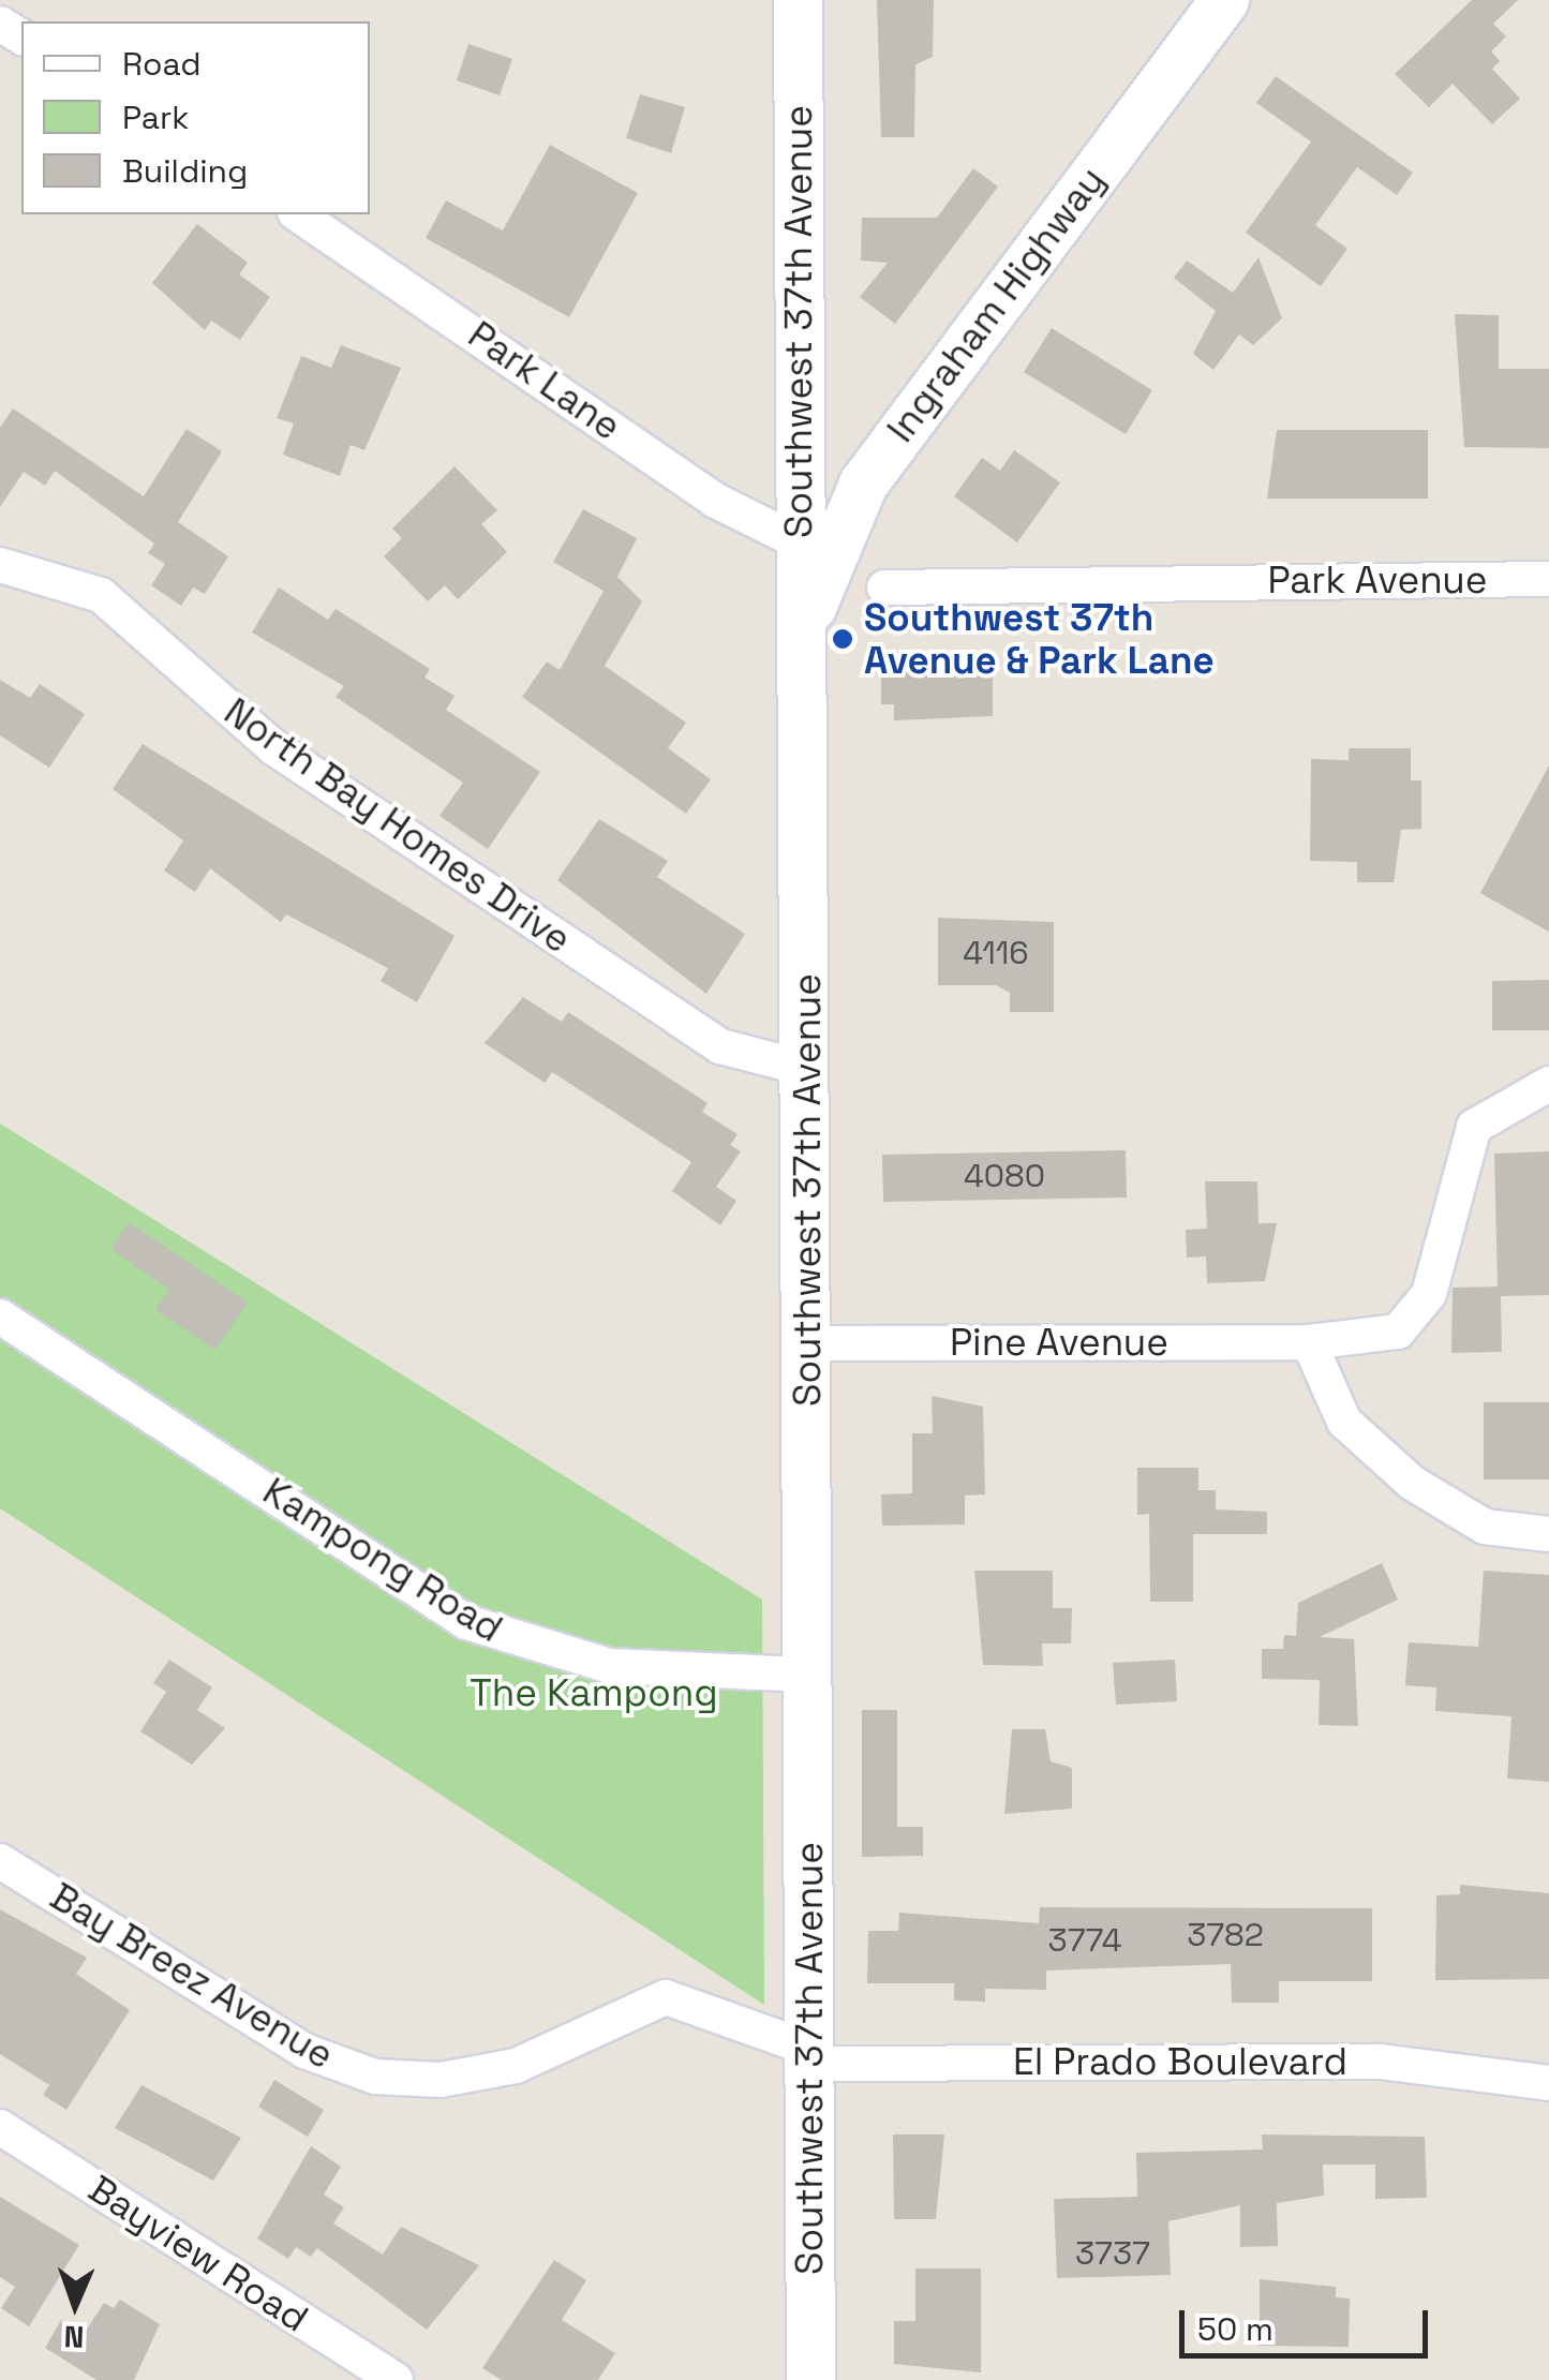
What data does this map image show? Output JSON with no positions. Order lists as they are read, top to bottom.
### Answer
{
  "streets": {
    "main road": ["Ingraham Highway", "Southwest 37th Avenue"],
    "street": [
      "Park Lane",
      "Park Avenue",
      "North Bay Homes Drive",
      "Pine Avenue",
      "Kampong Road",
      "Bay Breez Avenue",
      "El Prado Boulevard",
      "Bayview Road"
    ]
  },
  "crossings": [
    ["Ingraham Highway", "Southwest 37th Avenue"],
    ["Southwest 37th Avenue", "Park Lane"],
    ["Southwest 37th Avenue", "North Bay Homes Drive"],
    ["Southwest 37th Avenue", "Pine Avenue"],
    ["Southwest 37th Avenue", "Kampong Road"],
    ["Southwest 37th Avenue", "Bay Breez Avenue"],
    ["Southwest 37th Avenue", "El Prado Boulevard"],
    ["Bay Breez Avenue", "El Prado Boulevard"]
  ],
  "parks": ["The Kampong"],
  "places": ["Southwest 37th Avenue & Park Lane"],
  "house_numbers": [
    "4116",
    "4080",
    "3782",
    "3774",
    "3737"
  ],
  "legend": ["Road", "Park", "Building"],
  "scale_bar": "50 m",
  "north": "bottom"
}
